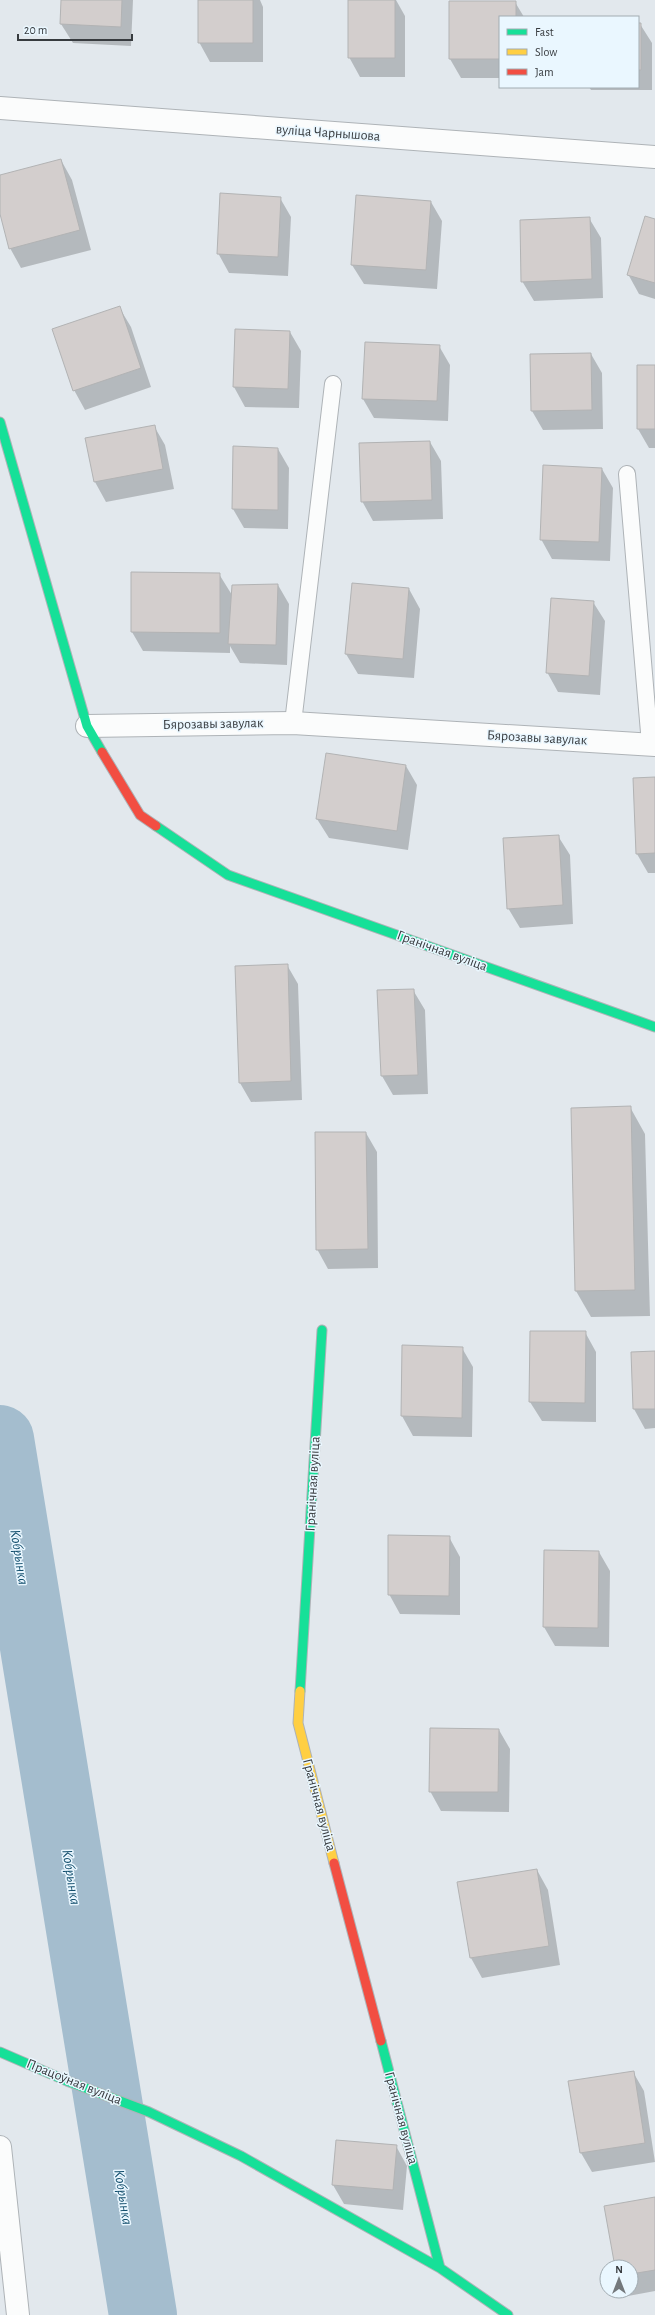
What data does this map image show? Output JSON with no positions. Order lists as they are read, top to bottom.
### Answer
{
  "streets": {
    "street": [
      "вуліца Чарнышова",
      "Бярозавы завулак",
      "Гранічная вуліца",
      "Працоўная вуліца"
    ]
  },
  "crossings": [
    ["Бярозавы завулак", "Гранічная вуліца"],
    ["Гранічная вуліца", "Працоўная вуліца"]
  ],
  "water": ["Кобрынка"],
  "legend": ["Fast", "Slow", "Jam"],
  "scale_bar": "20 m",
  "north": "top"
}
